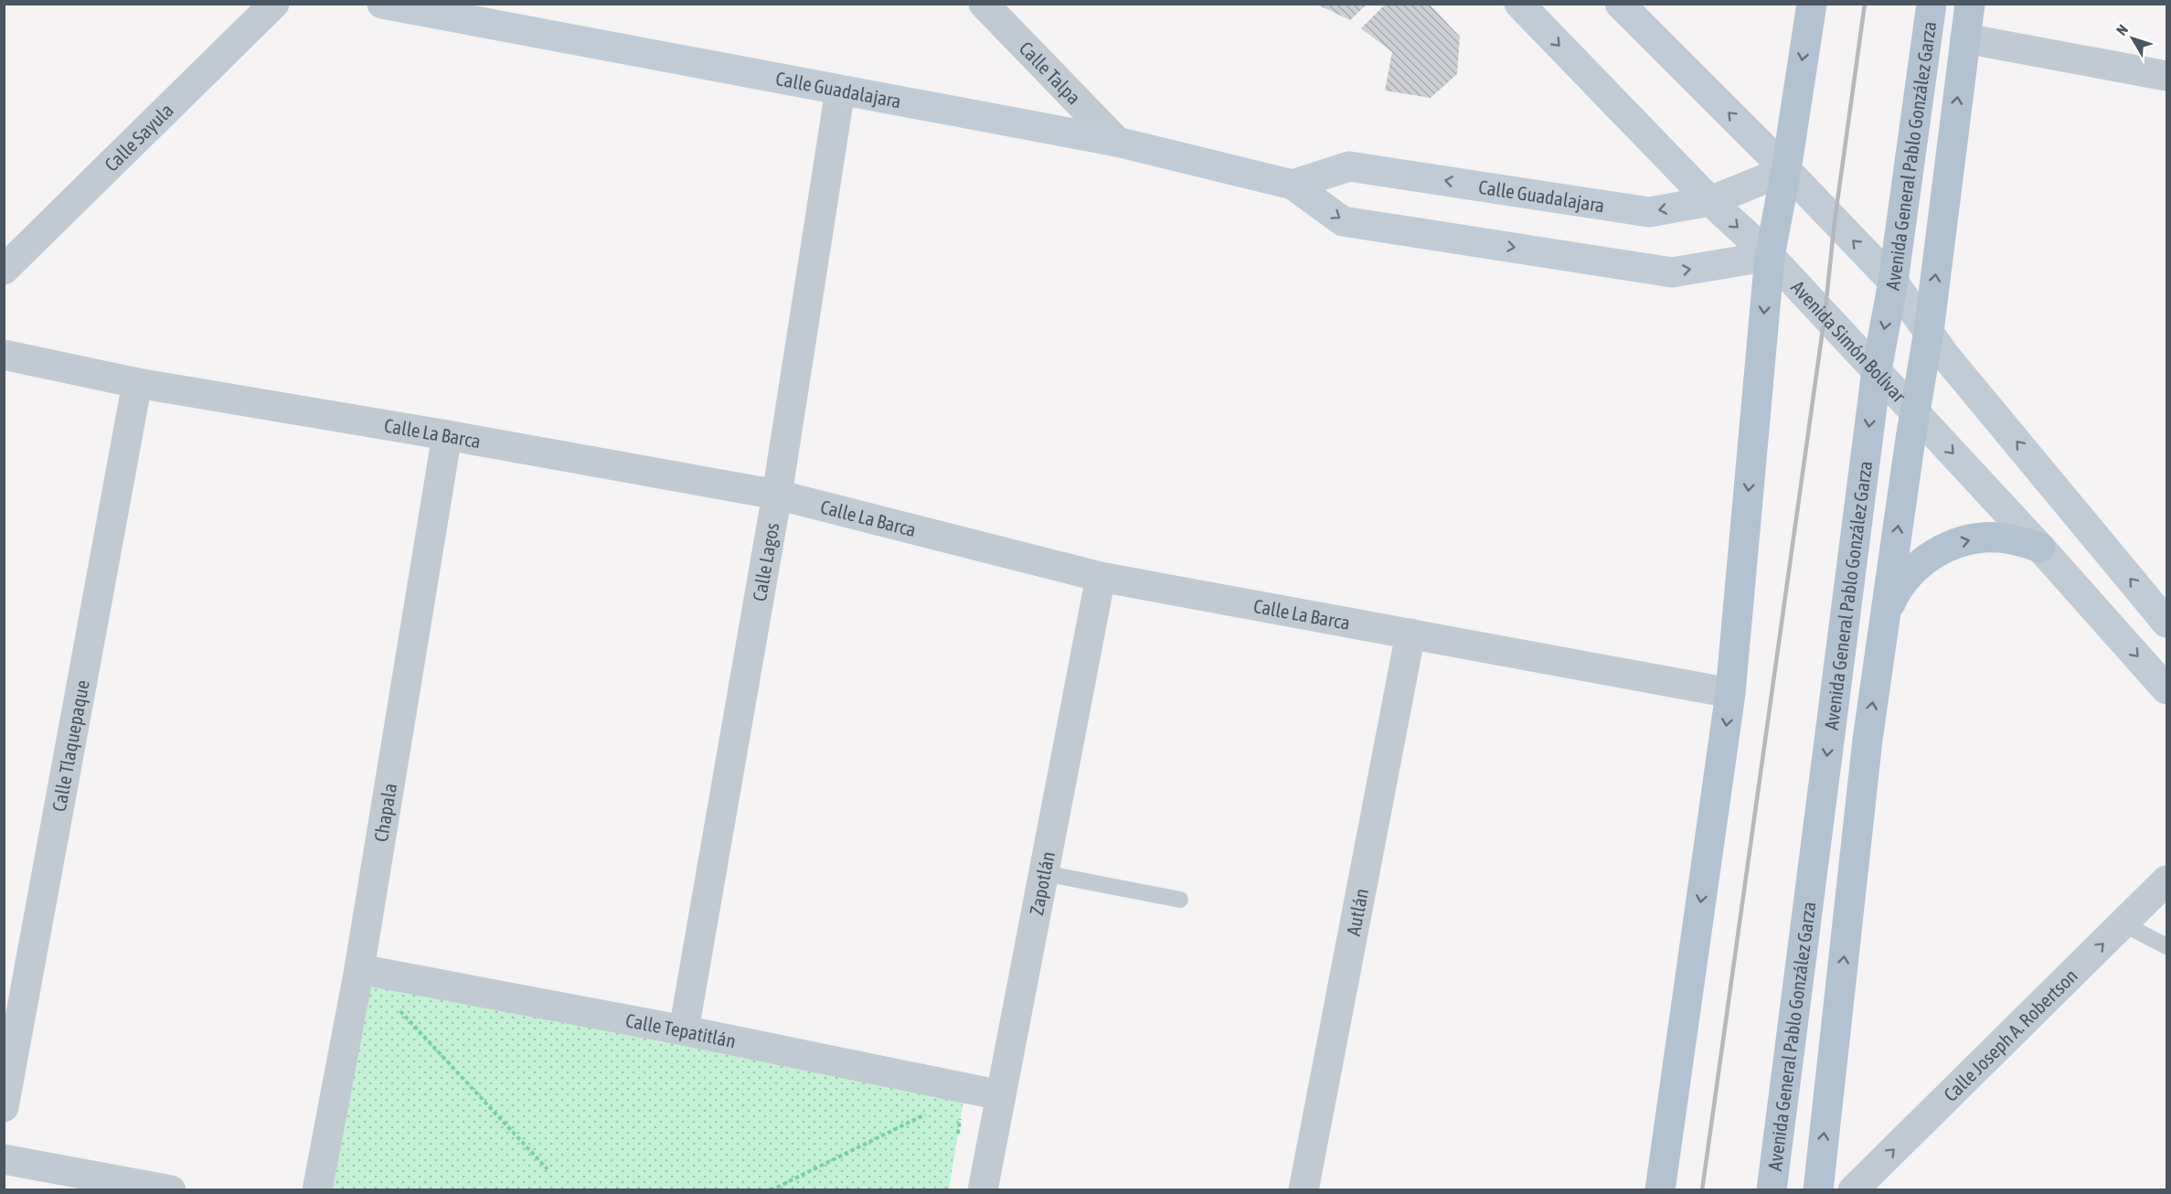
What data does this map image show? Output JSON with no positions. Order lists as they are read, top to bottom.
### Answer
{
  "streets": {
    "main road": ["Avenida General Pablo González Garza"],
    "street": [
      "Calle Talpa",
      "Calle Guadalajara",
      "Calle Sayula",
      "Avenida Simón Bolívar",
      "Calle La Barca",
      "Calle Lagos",
      "Calle Tlaquepaque",
      "Chapala",
      "Zapotlán",
      "Autlán",
      "Calle Tepatitlán",
      "Calle Joseph A. Robertson"
    ]
  },
  "crossings": [
    ["Calle Talpa", "Calle Guadalajara"],
    ["Calle Guadalajara", "Avenida Simón Bolívar"],
    ["Calle Guadalajara", "Calle Lagos"],
    ["Avenida General Pablo González Garza", "Avenida Simón Bolívar"],
    ["Calle La Barca", "Calle Lagos"],
    ["Calle La Barca", "Calle Tlaquepaque"],
    ["Calle La Barca", "Chapala"],
    ["Calle La Barca", "Zapotlán"],
    ["Calle La Barca", "Autlán"],
    ["Calle Lagos", "Calle Tepatitlán"],
    ["Chapala", "Calle Tepatitlán"],
    ["Zapotlán", "Calle Tepatitlán"]
  ],
  "one_way": ["Calle Joseph A. Robertson"],
  "north": "top left"
}
